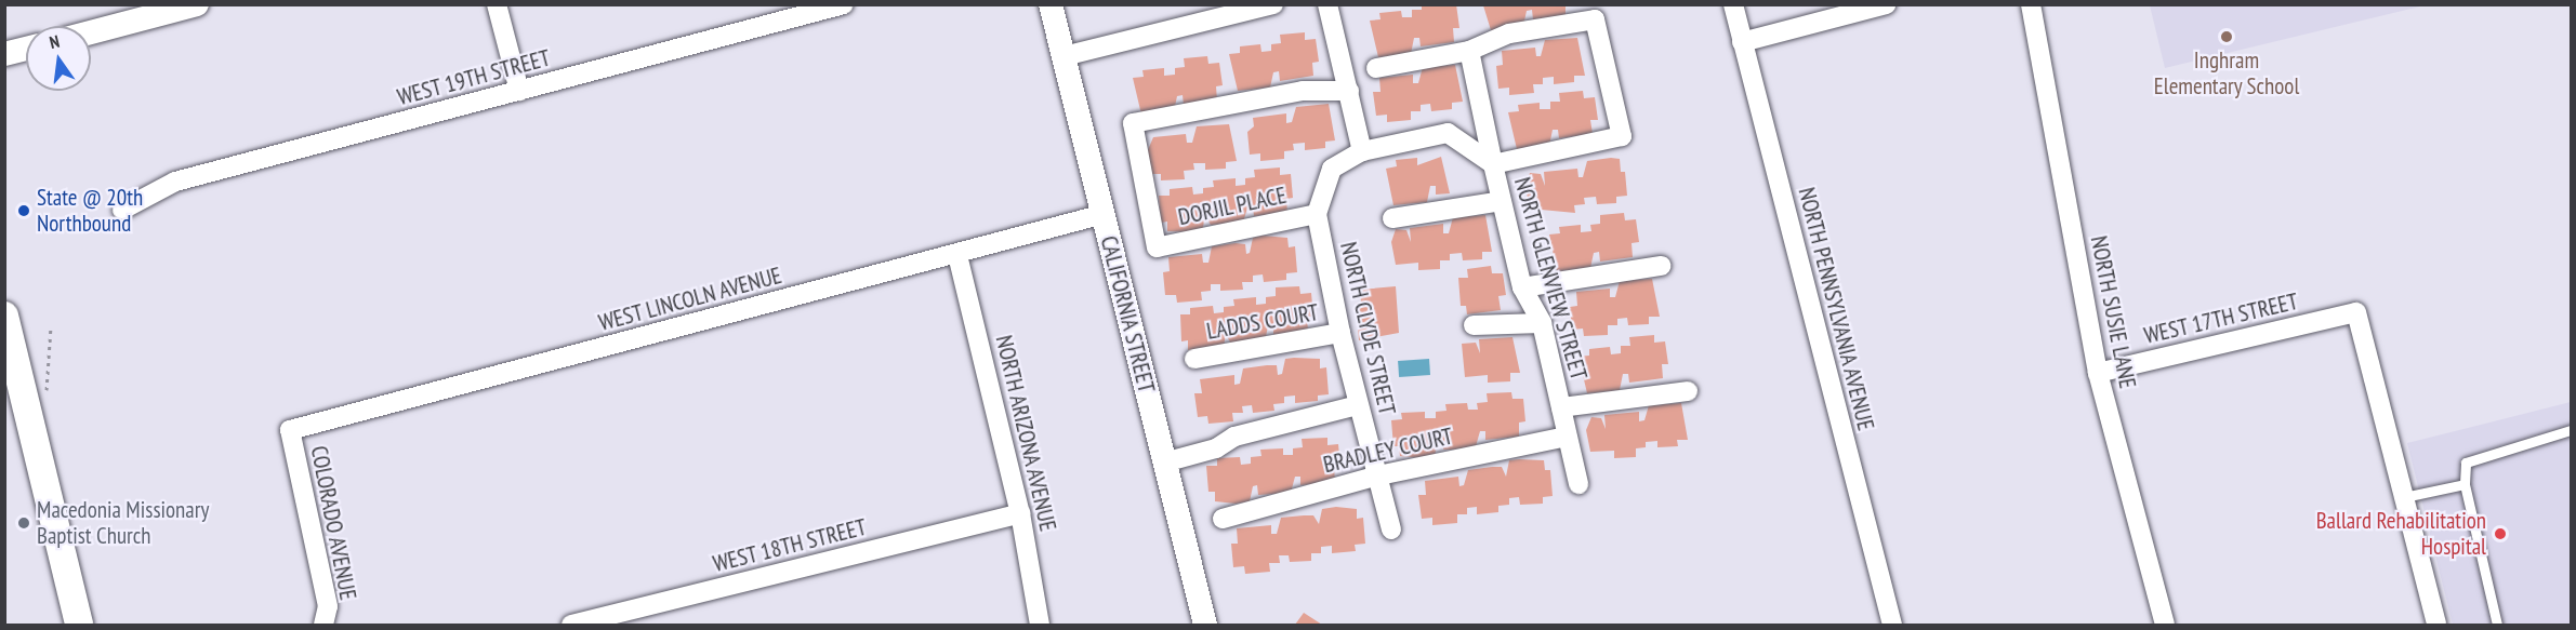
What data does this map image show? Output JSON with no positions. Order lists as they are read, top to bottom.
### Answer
{
  "streets": {
    "street": [
      "WEST 19TH STREET",
      "DORJIL PLACE",
      "NORTH GLENVIEW STREET",
      "WEST LINCOLN AVENUE",
      "NORTH PENNSYLVANIA AVENUE",
      "NORTH SUSIE LANE",
      "CALIFORNIA STREET",
      "WEST 17TH STREET",
      "LADDS COURT",
      "NORTH CLYDE STREET",
      "NORTH ARIZONA AVENUE",
      "BRADLEY COURT",
      "COLORADO AVENUE",
      "WEST 18TH STREET"
    ]
  },
  "crossings": [
    ["DORJIL PLACE", "NORTH GLENVIEW STREET"],
    ["DORJIL PLACE", "NORTH CLYDE STREET"],
    ["NORTH GLENVIEW STREET", "NORTH CLYDE STREET"],
    ["NORTH GLENVIEW STREET", "BRADLEY COURT"],
    ["WEST LINCOLN AVENUE", "CALIFORNIA STREET"],
    ["WEST LINCOLN AVENUE", "NORTH ARIZONA AVENUE"],
    ["WEST LINCOLN AVENUE", "COLORADO AVENUE"],
    ["NORTH SUSIE LANE", "WEST 17TH STREET"],
    ["LADDS COURT", "NORTH CLYDE STREET"],
    ["NORTH CLYDE STREET", "BRADLEY COURT"],
    ["NORTH ARIZONA AVENUE", "WEST 18TH STREET"]
  ],
  "places": [
    "Inghram Elementary School",
    "State @ 20th Northbound",
    "Macedonia Missionary Baptist Church",
    "Ballard Rehabilitation Hospital"
  ],
  "north": "top"
}
